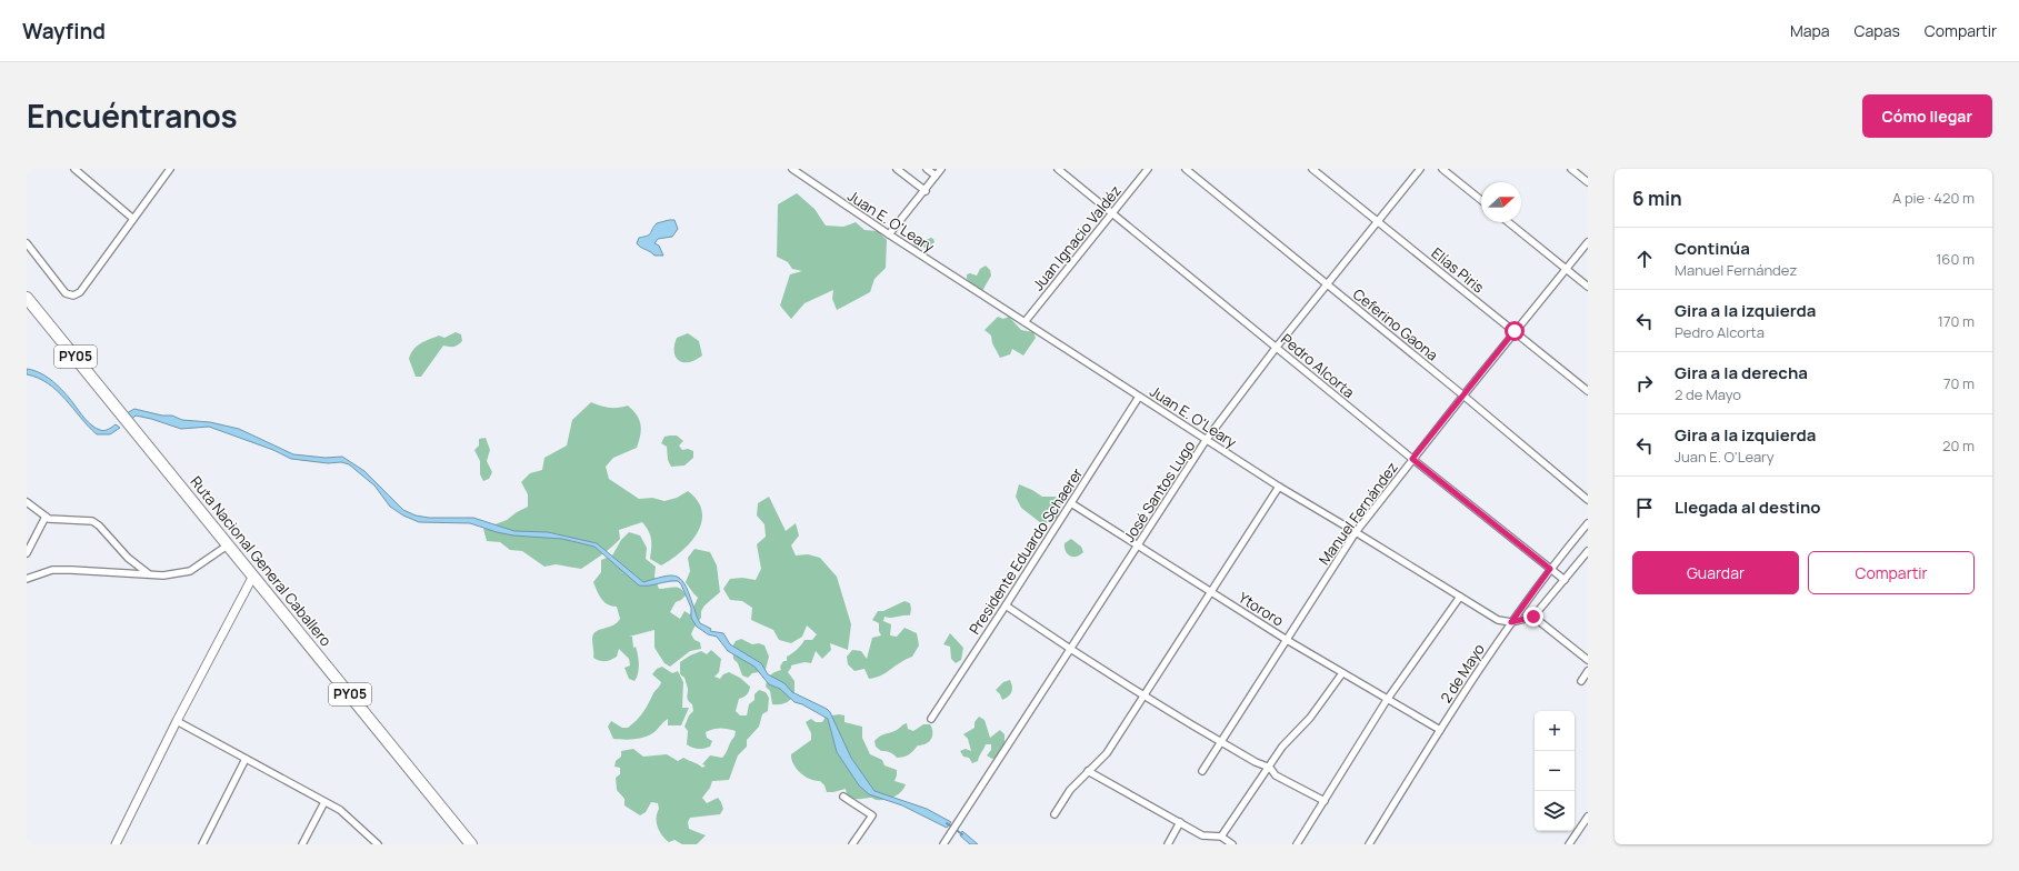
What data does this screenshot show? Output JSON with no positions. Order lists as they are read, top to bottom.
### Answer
{
  "streets": {
    "highway": ["PY05", "Ruta Nacional General Caballero"],
    "street": [
      "Juan E. O'Leary",
      "Juan Ignacio Valdéz",
      "Elías Piris",
      "Ceferino Gaona",
      "Pedro Alcorta",
      "José Santos Lugo",
      "Manuel Fernández",
      "Presidente Eduardo Schaerer",
      "Ytororo",
      "2 de Mayo"
    ]
  },
  "crossings": [
    ["Juan E. O'Leary", "Juan Ignacio Valdéz"],
    ["Juan E. O'Leary", "José Santos Lugo"],
    ["Juan E. O'Leary", "Manuel Fernández"],
    ["Juan E. O'Leary", "Presidente Eduardo Schaerer"],
    ["Juan E. O'Leary", "2 de Mayo"],
    ["Juan Ignacio Valdéz", "Pedro Alcorta"],
    ["Elías Piris", "José Santos Lugo"],
    ["Elías Piris", "Manuel Fernández"],
    ["Ceferino Gaona", "José Santos Lugo"],
    ["Ceferino Gaona", "Manuel Fernández"],
    ["Pedro Alcorta", "José Santos Lugo"],
    ["Pedro Alcorta", "Manuel Fernández"],
    ["Pedro Alcorta", "2 de Mayo"],
    ["José Santos Lugo", "Ytororo"],
    ["Manuel Fernández", "Ytororo"],
    ["Presidente Eduardo Schaerer", "Ytororo"],
    ["Ytororo", "2 de Mayo"]
  ],
  "north": "right",
  "page": {
    "header": "Wayfind",
    "nav": ["Mapa", "Capas", "Compartir"],
    "title": "Encuéntranos",
    "buttons": [
      "Cómo llegar",
      ["Guardar", "Compartir"]
    ],
    "heading": ["6 min", "A pie · 420 m"],
    "list": [
      ["Continúa", "Manuel Fernández", "160 m"],
      ["Gira a la izquierda", "Pedro Alcorta", "170 m"],
      ["Gira a la derecha", "2 de Mayo", "70 m"],
      ["Gira a la izquierda", "Juan E. O'Leary", "20 m"],
      "Llegada al destino"
    ],
    "map_buttons": ["+", "−"]
  }
}
